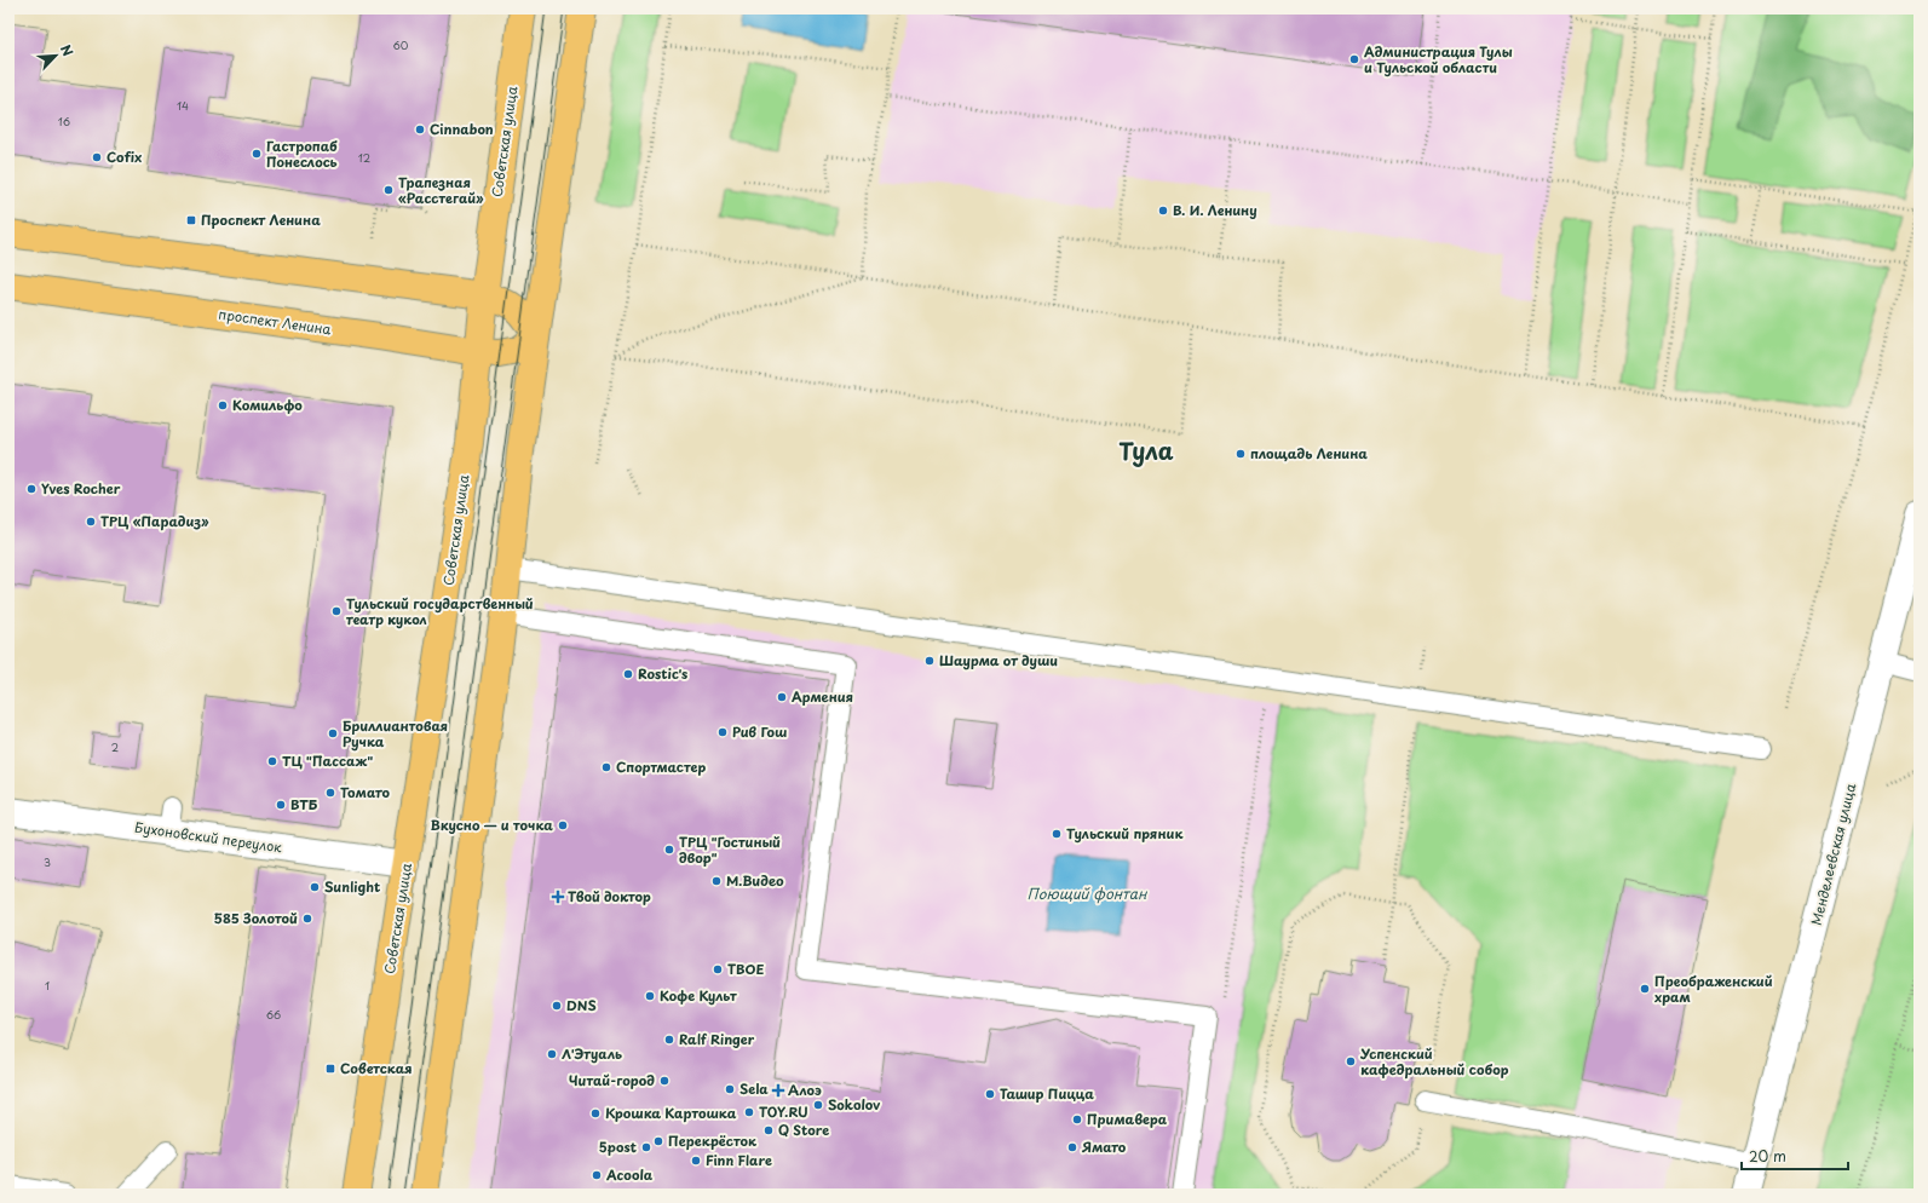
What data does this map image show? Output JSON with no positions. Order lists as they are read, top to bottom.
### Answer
{
  "streets": {
    "main road": ["Советская улица", "проспект Ленина"],
    "street": ["Бухоновский переулок", "Менделеевская улица"]
  },
  "crossings": [
    ["Советская улица", "проспект Ленина"],
    ["Советская улица", "Бухоновский переулок"]
  ],
  "districts": ["Тула"],
  "water": ["Поющий фонтан"],
  "places": {
    "other": [
      "Администрация Тулы и Тульской области",
      "Cinnabon",
      "Гастропаб Понеслось",
      "Cofix",
      "Трапезная «Расстегай»",
      "В. И. Ленину",
      "Комильфо",
      "площадь Ленина",
      "Yves Rocher",
      "ТРЦ «Парадиз»",
      "Тульский государственный театр кукол",
      "Шаурма от души",
      "Rostic's",
      "Армения",
      "Рив Гош",
      "Бриллиантовая Ручка",
      "ТЦ \"Пассаж\"",
      "Спортмастер",
      "Томато",
      "ВТБ",
      "Вкусно — и точка",
      "Тульский пряник",
      "ТРЦ \"Гостиный двор\"",
      "М.Видео",
      "Sunlight",
      "585 Золотой",
      "ТВОЕ",
      "Преображенский храм",
      "Кофе Культ",
      "DNS",
      "Ralf Ringer",
      "Л'Этуаль",
      "Успенский кафедральный собор",
      "Читай-город",
      "Sela",
      "Ташир Пицца",
      "Sokolov",
      "TOY.RU",
      "Крошка Картошка",
      "Примавера",
      "Q Store",
      "Перекрёсток",
      "5post",
      "Ямато",
      "Finn Flare",
      "Acoola"
    ],
    "transit": ["Проспект Ленина", "Советская"],
    "health": ["Твой доктор", "Алоэ"]
  },
  "house_numbers": [
    "60",
    "14",
    "16",
    "12",
    "2",
    "3",
    "1",
    "66"
  ],
  "scale_bar": "20 m",
  "north": "top right"
}
